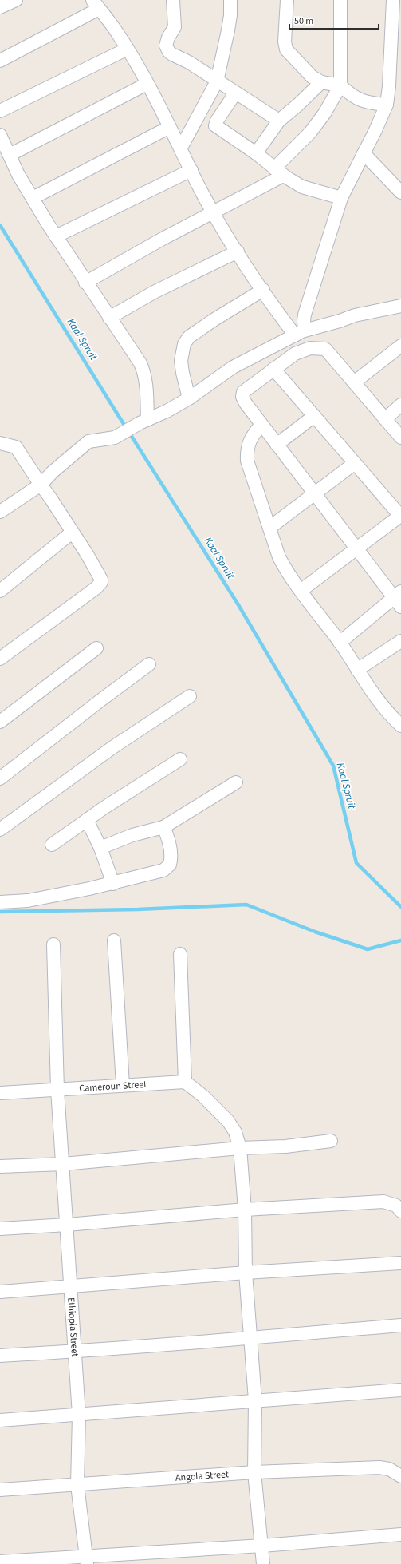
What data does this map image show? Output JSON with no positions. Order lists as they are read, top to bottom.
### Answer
{
  "streets": {
    "street": ["Cameroun Street", "Ethiopia Street", "Angola Street"]
  },
  "crossings": [
    ["Cameroun Street", "Ethiopia Street"],
    ["Ethiopia Street", "Angola Street"]
  ],
  "water": ["Kaal Spruit"],
  "scale_bar": "50 m"
}
